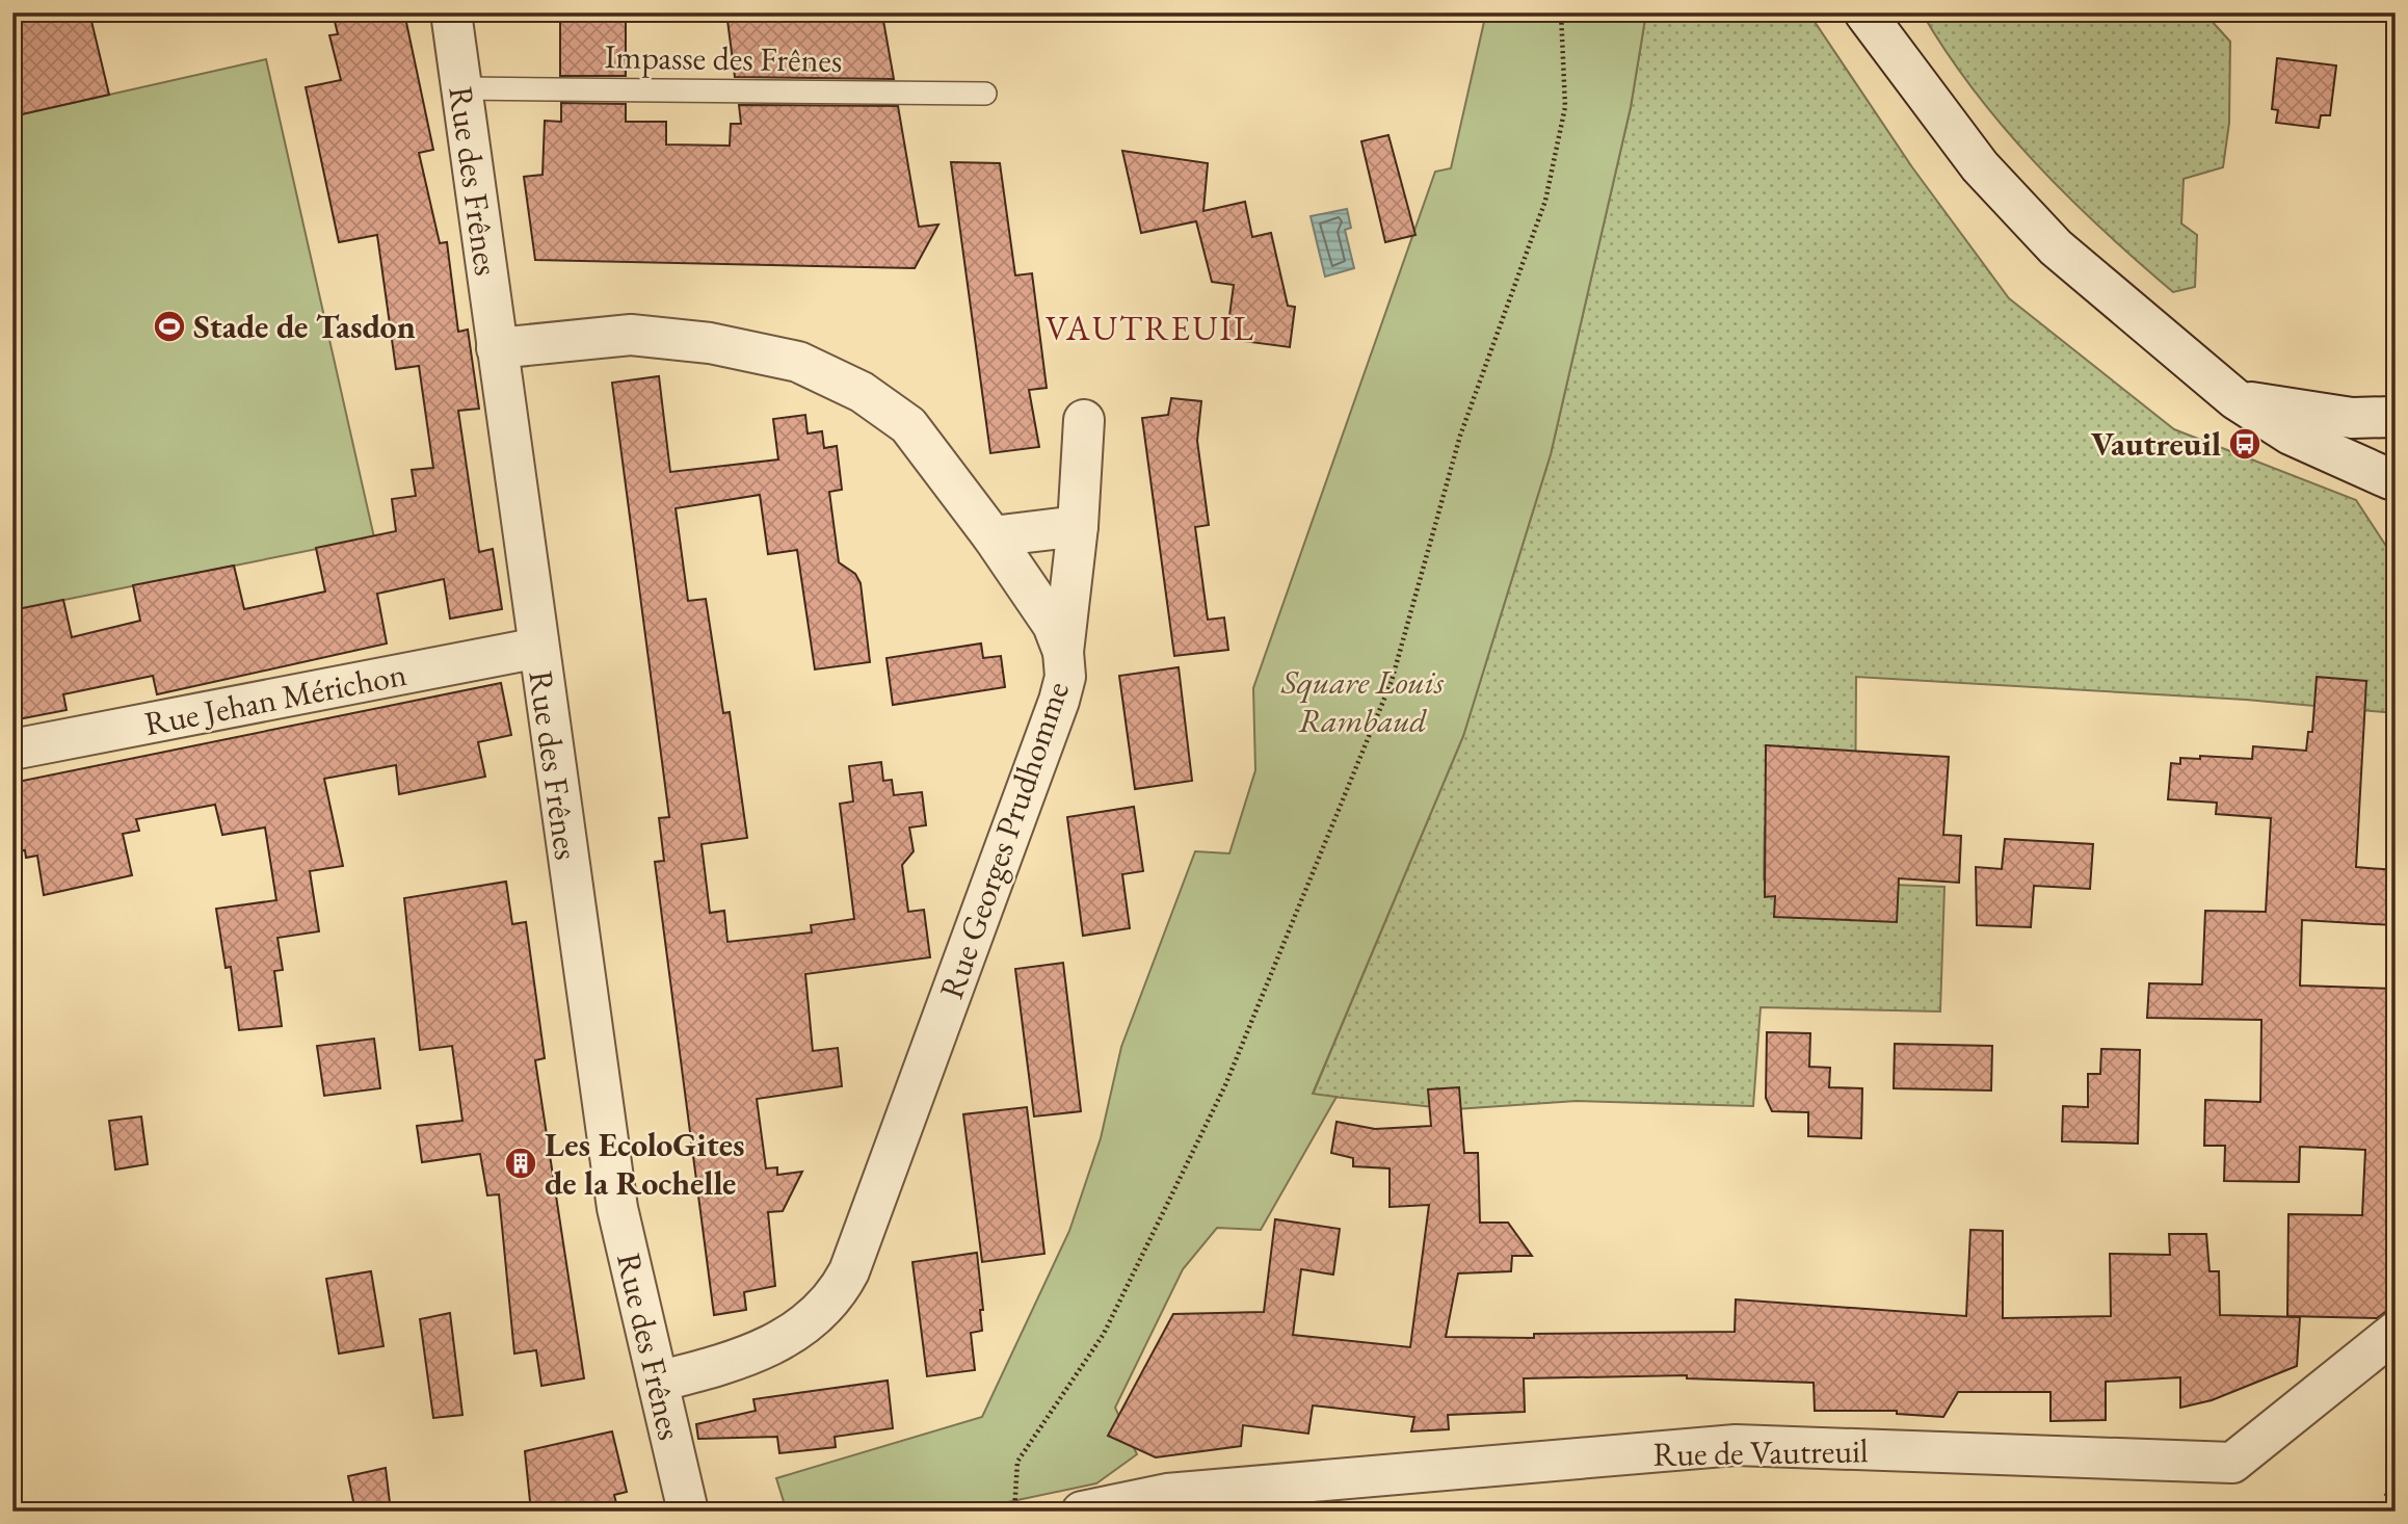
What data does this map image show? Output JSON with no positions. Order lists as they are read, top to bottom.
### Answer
{
  "streets": {
    "street": [
      "Rue des Frênes",
      "Rue Jehan Mérichon",
      "Rue Georges Prudhomme",
      "Rue de Vautreuil"
    ],
    "lane": ["Impasse des Frênes"]
  },
  "crossings": [
    ["Impasse des Frênes", "Rue des Frênes"],
    ["Rue des Frênes", "Rue Jehan Mérichon"],
    ["Rue des Frênes", "Rue Georges Prudhomme"]
  ],
  "districts": ["VAUTREUIL"],
  "parks": ["Square Louis Rambaud"],
  "places": {
    "sports": ["Stade de Tasdon"],
    "bus stop": ["Vautreuil"],
    "building": ["Les EcoloGites de la Rochelle"]
  }
}
